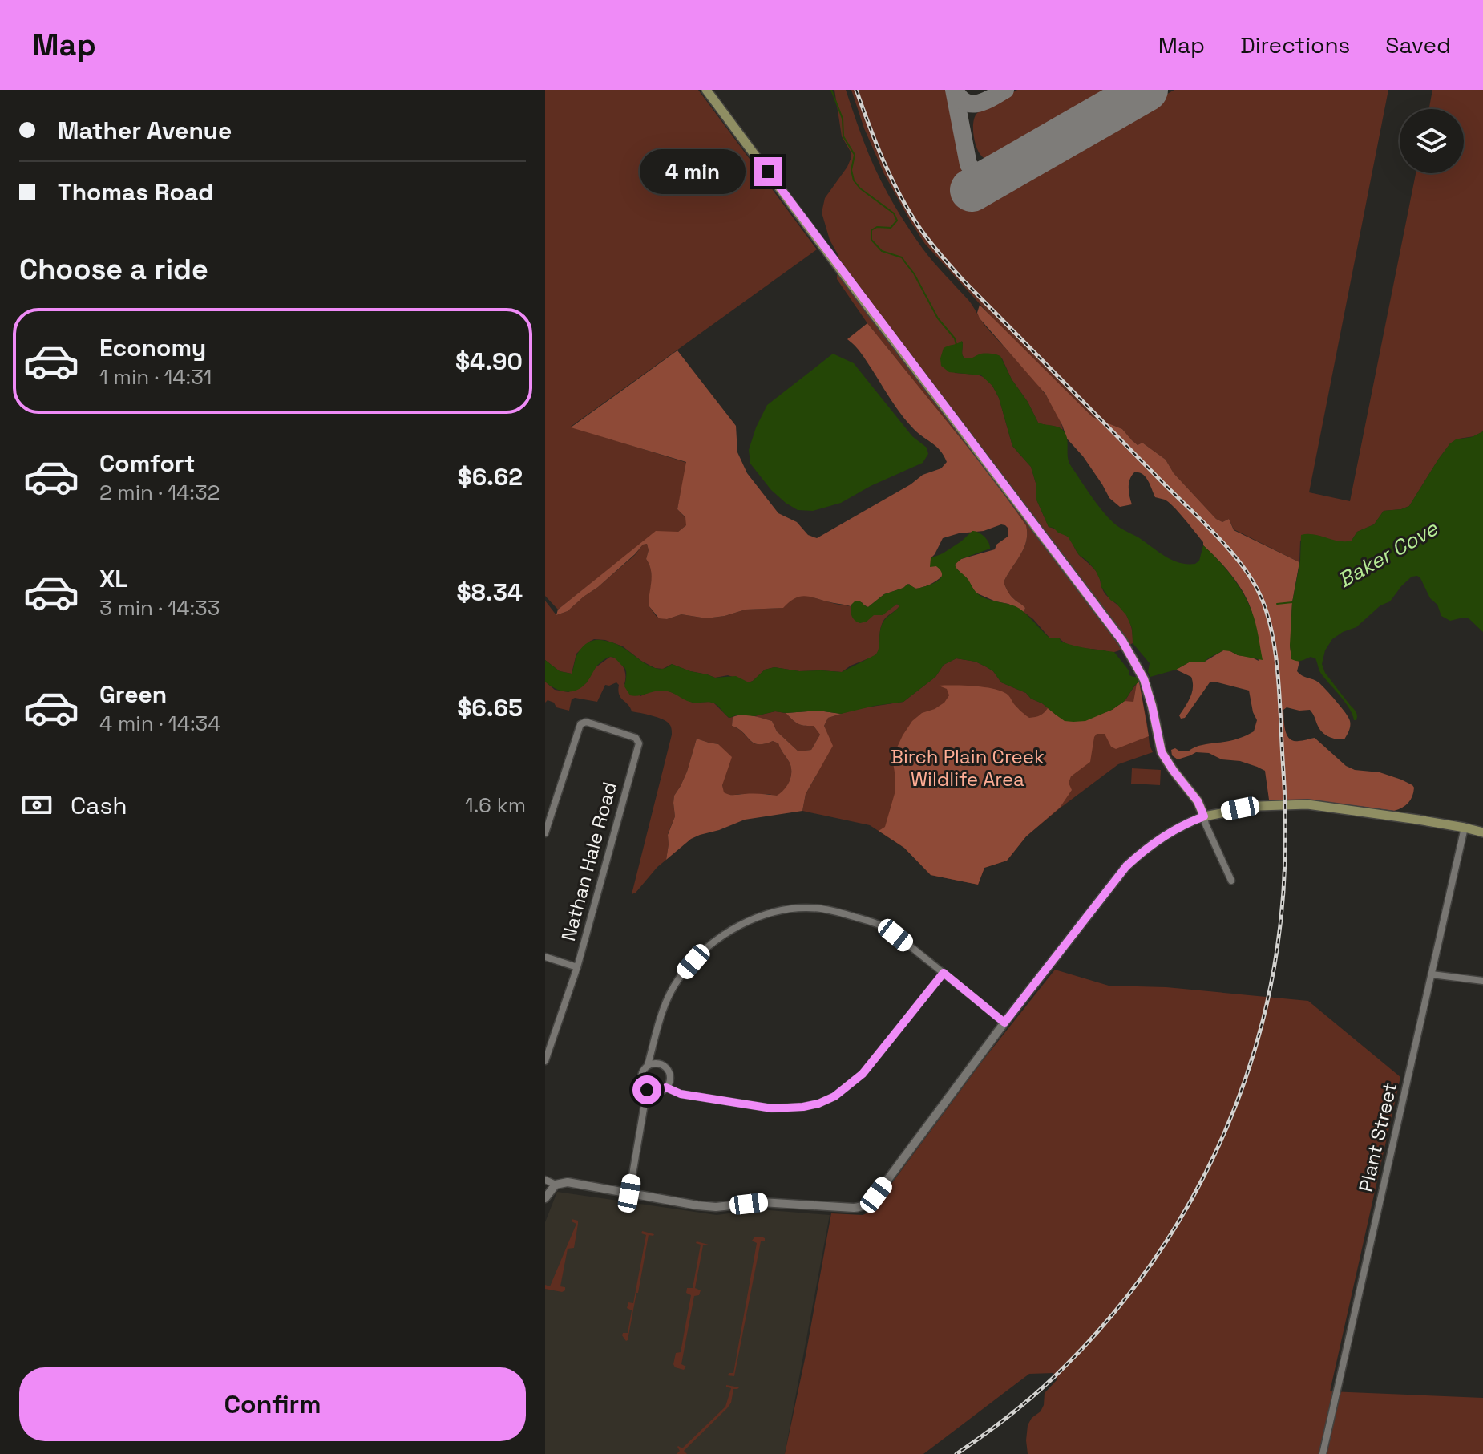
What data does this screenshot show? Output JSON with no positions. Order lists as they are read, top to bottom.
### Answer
{
  "streets": {
    "street": ["Nathan Hale Road", "Plant Street"]
  },
  "water": ["Baker Cove"],
  "parks": ["Birch Plain Creek Wildlife Area"],
  "page": {
    "header": "Map",
    "nav": ["Map", "Directions", "Saved"],
    "banner": ["Mather Avenue", "Thomas Road"],
    "bubble": "4 min",
    "heading": "Choose a ride",
    "list": [
      {
        "name": "Economy",
        "note": "1 min · 14:31",
        "value": "$4.90"
      },
      {
        "name": "Comfort",
        "note": "2 min · 14:32",
        "value": "$6.62"
      },
      {
        "name": "XL",
        "note": "3 min · 14:33",
        "value": "$8.34"
      },
      {
        "name": "Green",
        "note": "4 min · 14:34",
        "value": "$6.65"
      }
    ],
    "pay": ["Cash", "1.6 km"],
    "buttons": "Confirm"
  }
}
